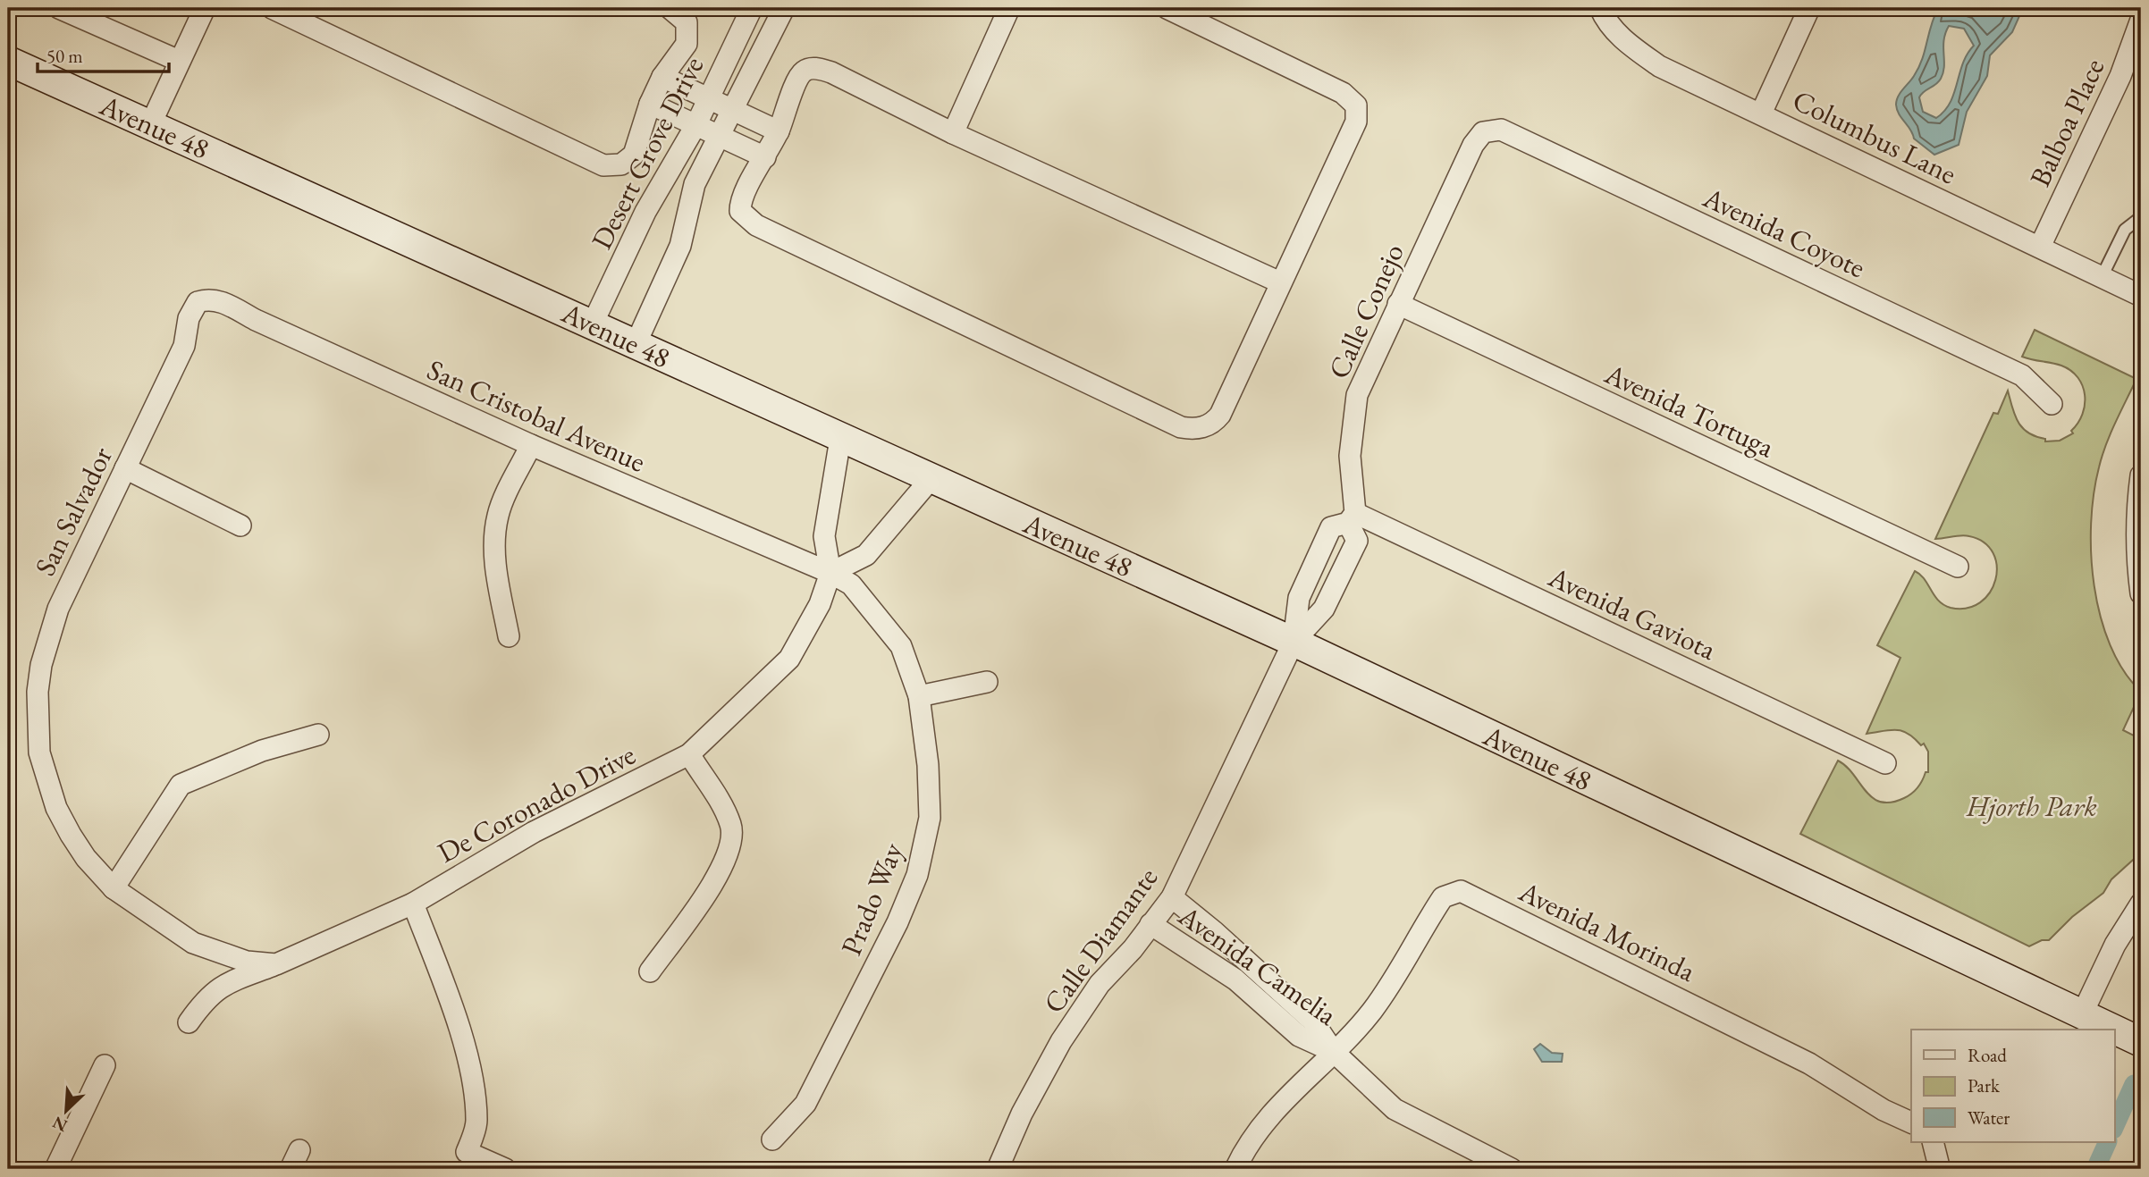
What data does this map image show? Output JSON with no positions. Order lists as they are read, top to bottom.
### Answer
{
  "streets": {
    "main road": ["Avenue 48"],
    "street": [
      "Balboa Place",
      "Columbus Lane",
      "Desert Grove Drive",
      "Avenida Coyote",
      "Calle Conejo",
      "Avenida Tortuga",
      "San Cristobal Avenue",
      "San Salvador",
      "Avenida Gaviota",
      "De Coronado Drive",
      "Prado Way",
      "Avenida Morinda",
      "Calle Diamante",
      "Avenida Camelia"
    ]
  },
  "crossings": [
    ["Balboa Place", "Columbus Lane"],
    ["Avenue 48", "Desert Grove Drive"],
    ["Avenue 48", "Calle Conejo"],
    ["Avenue 48", "De Coronado Drive"],
    ["Avenue 48", "Calle Diamante"],
    ["Avenida Coyote", "Calle Conejo"],
    ["Calle Conejo", "Avenida Tortuga"],
    ["Calle Conejo", "Avenida Gaviota"],
    ["Calle Conejo", "Calle Diamante"],
    ["San Cristobal Avenue", "San Salvador"],
    ["San Cristobal Avenue", "De Coronado Drive"],
    ["San Cristobal Avenue", "Prado Way"],
    ["San Salvador", "De Coronado Drive"],
    ["De Coronado Drive", "Prado Way"],
    ["Avenida Morinda", "Avenida Camelia"],
    ["Calle Diamante", "Avenida Camelia"]
  ],
  "parks": ["Hjorth Park"],
  "legend": ["Road", "Park", "Water"],
  "scale_bar": "50 m",
  "north": "bottom left"
}
